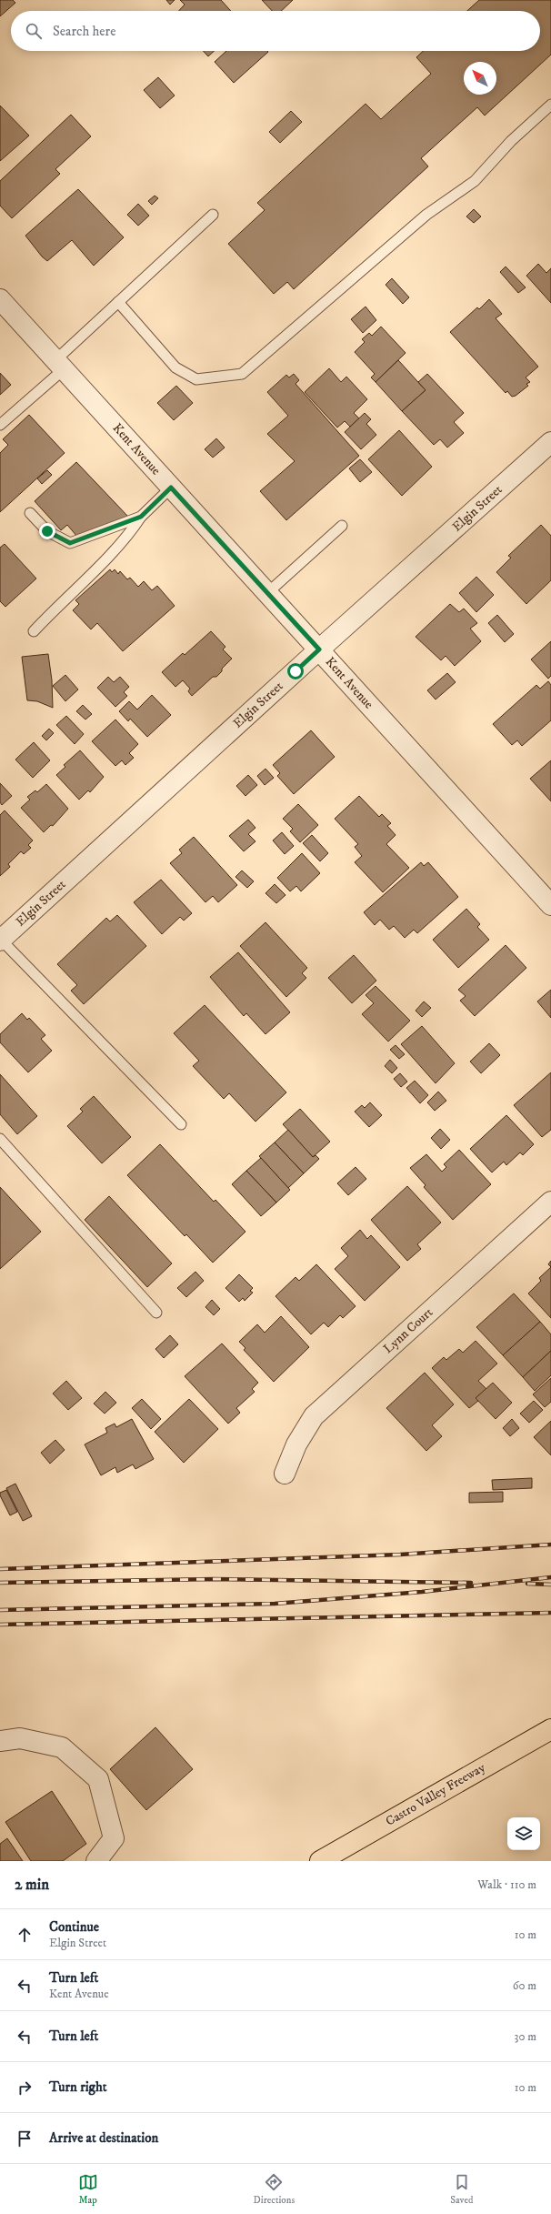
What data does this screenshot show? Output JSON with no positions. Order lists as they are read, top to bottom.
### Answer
{
  "streets": {
    "highway": ["Castro Valley Freeway"],
    "street": ["Kent Avenue", "Elgin Street", "Lynn Court"]
  },
  "crossings": [
    ["Kent Avenue", "Elgin Street"]
  ],
  "north": "top left",
  "page": {
    "search": "Search here",
    "heading": ["2 min", "Walk · 110 m"],
    "list": [
      ["Continue", "Elgin Street", "10 m"],
      ["Turn left", "Kent Avenue", "60 m"],
      ["Turn left", "30 m"],
      ["Turn right", "10 m"],
      "Arrive at destination"
    ],
    "nav": ["Map", "Directions", "Saved"]
  }
}
